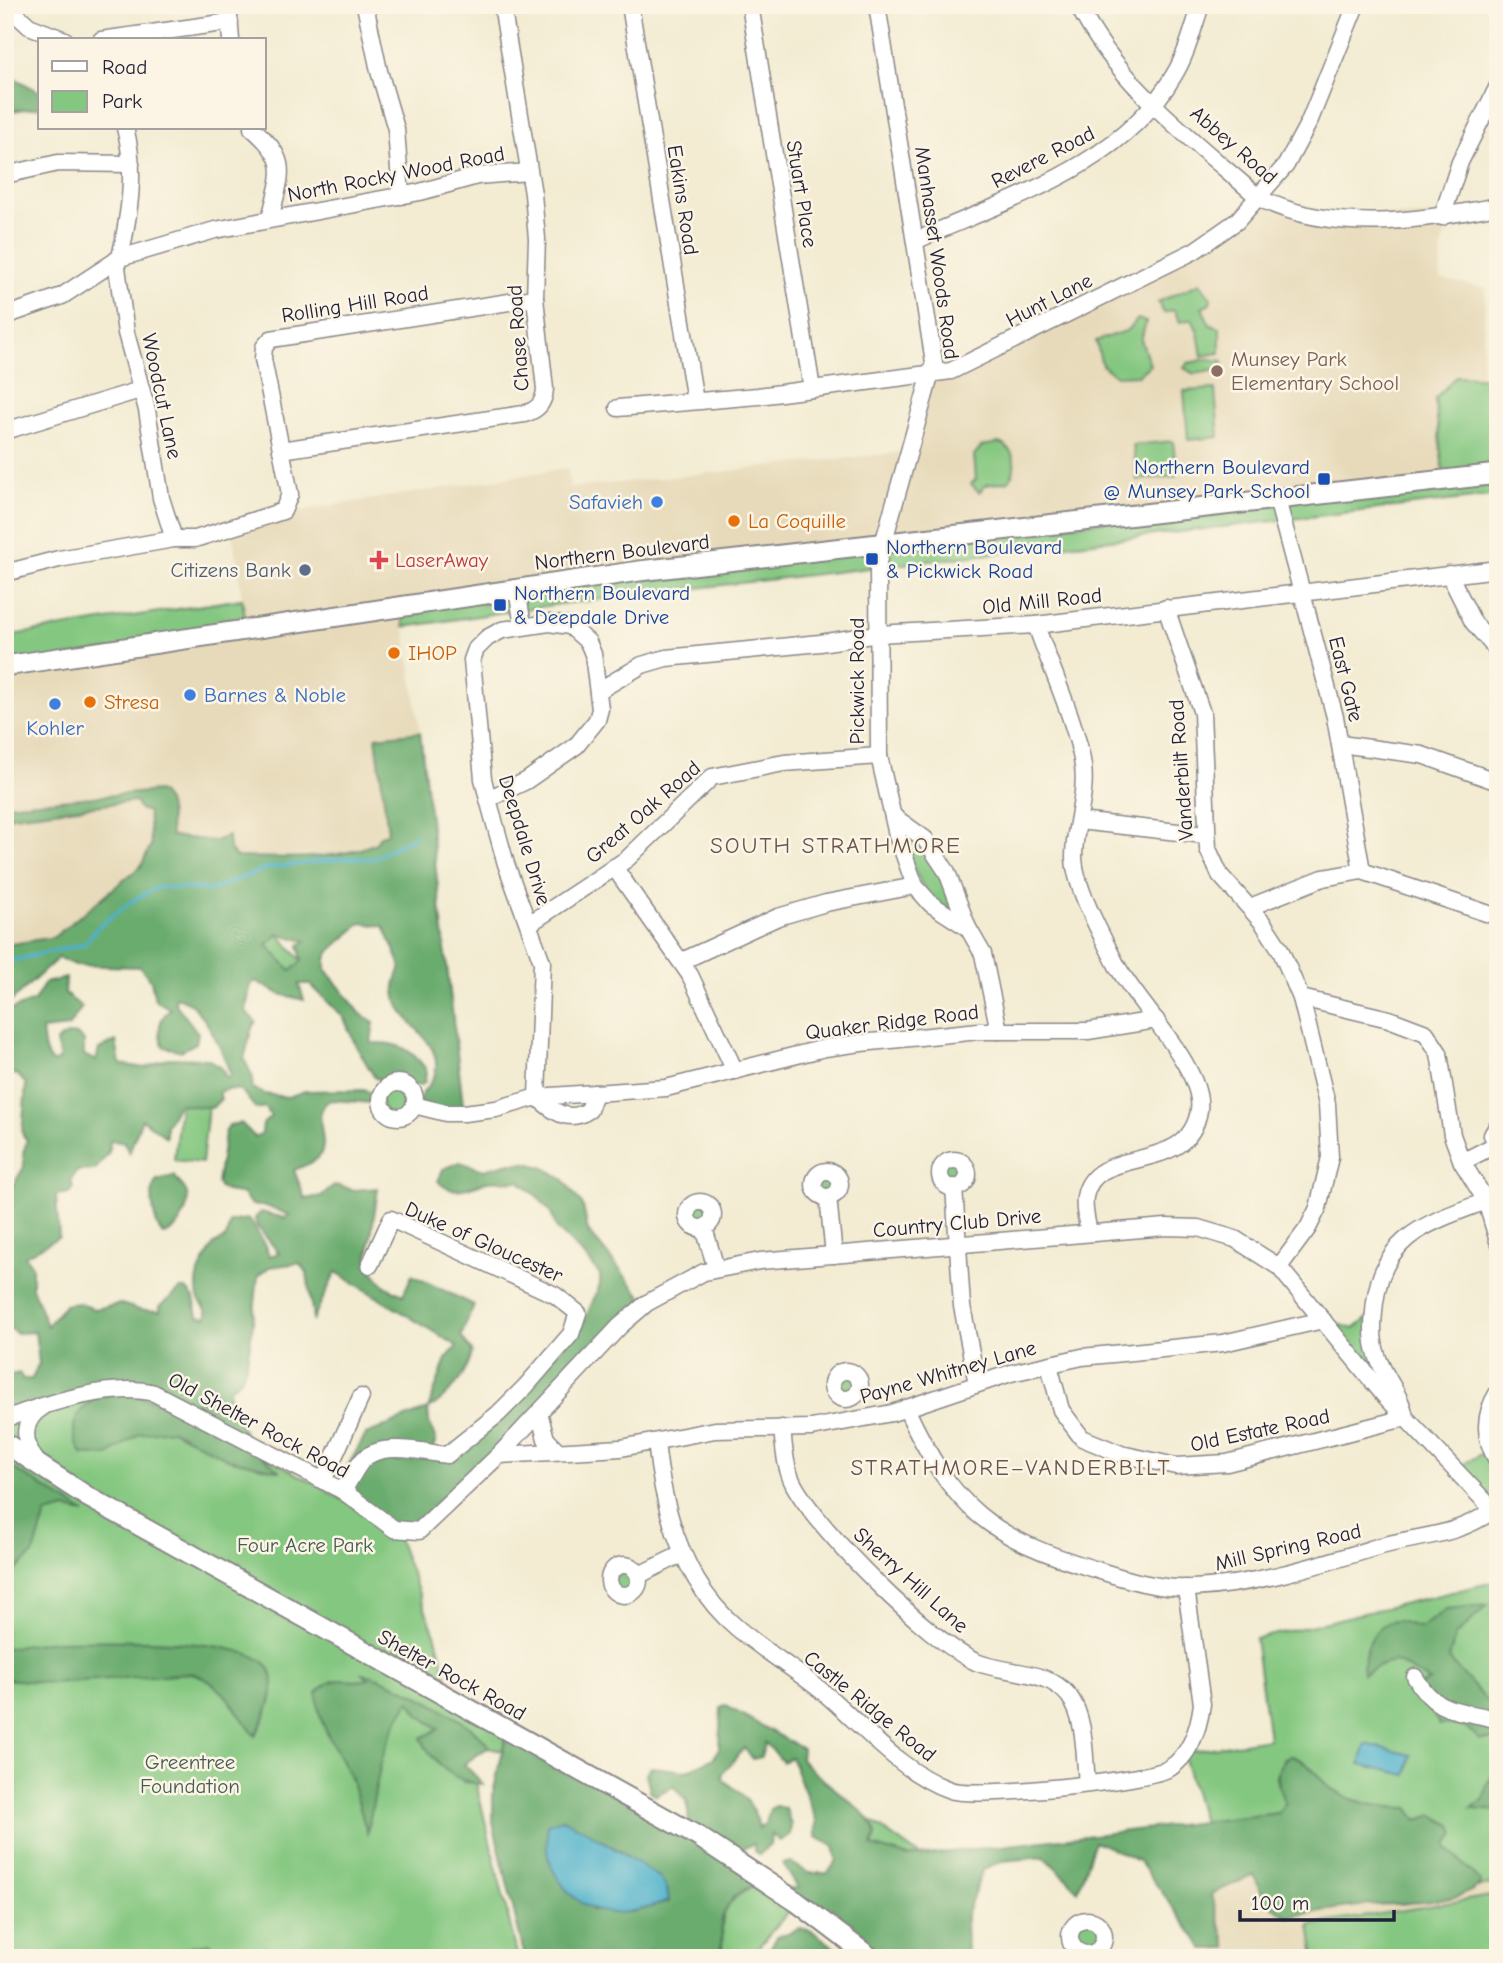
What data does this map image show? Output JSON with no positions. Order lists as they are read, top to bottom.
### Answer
{
  "streets": {
    "main road": ["Northern Boulevard", "Shelter Rock Road"],
    "street": [
      "Abbey Road",
      "Revere Road",
      "North Rocky Wood Road",
      "Stuart Place",
      "Eakins Road",
      "Manhasset Woods Road",
      "Hunt Lane",
      "Rolling Hill Road",
      "Chase Road",
      "Woodcut Lane",
      "Old Mill Road",
      "East Gate",
      "Pickwick Road",
      "Vanderbilt Road",
      "Great Oak Road",
      "Deepdale Drive",
      "Quaker Ridge Road",
      "Country Club Drive",
      "Duke of Gloucester",
      "Payne Whitney Lane",
      "Old Shelter Rock Road",
      "Old Estate Road",
      "Mill Spring Road",
      "Sherry Hill Lane",
      "Castle Ridge Road"
    ]
  },
  "crossings": [
    ["Abbey Road", "Revere Road"],
    ["Abbey Road", "Hunt Lane"],
    ["Revere Road", "Manhasset Woods Road"],
    ["North Rocky Wood Road", "Chase Road"],
    ["North Rocky Wood Road", "Woodcut Lane"],
    ["Stuart Place", "Hunt Lane"],
    ["Eakins Road", "Hunt Lane"],
    ["Manhasset Woods Road", "Hunt Lane"],
    ["Manhasset Woods Road", "Northern Boulevard"],
    ["Manhasset Woods Road", "Pickwick Road"],
    ["Rolling Hill Road", "Chase Road"],
    ["Rolling Hill Road", "Woodcut Lane"],
    ["Northern Boulevard", "East Gate"],
    ["Northern Boulevard", "Pickwick Road"],
    ["Old Mill Road", "East Gate"],
    ["Old Mill Road", "Pickwick Road"],
    ["Old Mill Road", "Vanderbilt Road"],
    ["Old Mill Road", "Deepdale Drive"],
    ["Pickwick Road", "Great Oak Road"],
    ["Pickwick Road", "Quaker Ridge Road"],
    ["Vanderbilt Road", "Country Club Drive"],
    ["Great Oak Road", "Deepdale Drive"],
    ["Deepdale Drive", "Quaker Ridge Road"],
    ["Country Club Drive", "Payne Whitney Lane"],
    ["Country Club Drive", "Old Shelter Rock Road"],
    ["Country Club Drive", "Old Estate Road"],
    ["Country Club Drive", "Mill Spring Road"],
    ["Duke of Gloucester", "Old Shelter Rock Road"],
    ["Payne Whitney Lane", "Old Estate Road"],
    ["Payne Whitney Lane", "Mill Spring Road"],
    ["Payne Whitney Lane", "Sherry Hill Lane"],
    ["Payne Whitney Lane", "Castle Ridge Road"],
    ["Mill Spring Road", "Castle Ridge Road"],
    ["Sherry Hill Lane", "Castle Ridge Road"]
  ],
  "districts": ["SOUTH STRATHMORE", "STRATHMORE–VANDERBILT"],
  "parks": ["Four Acre Park", "Greentree Foundation"],
  "places": {
    "other": [
      "Munsey Park Elementary School",
      "Safavieh",
      "La Coquille",
      "Citizens Bank",
      "IHOP",
      "Barnes & Noble",
      "Stresa",
      "Kohler"
    ],
    "transit": ["Northern Boulevard @ Munsey Park School", "Northern Boulevard & Pickwick Road", "Northern Boulevard & Deepdale Drive"],
    "health": ["LaserAway"]
  },
  "legend": ["Road", "Park"],
  "scale_bar": "100 m"
}
